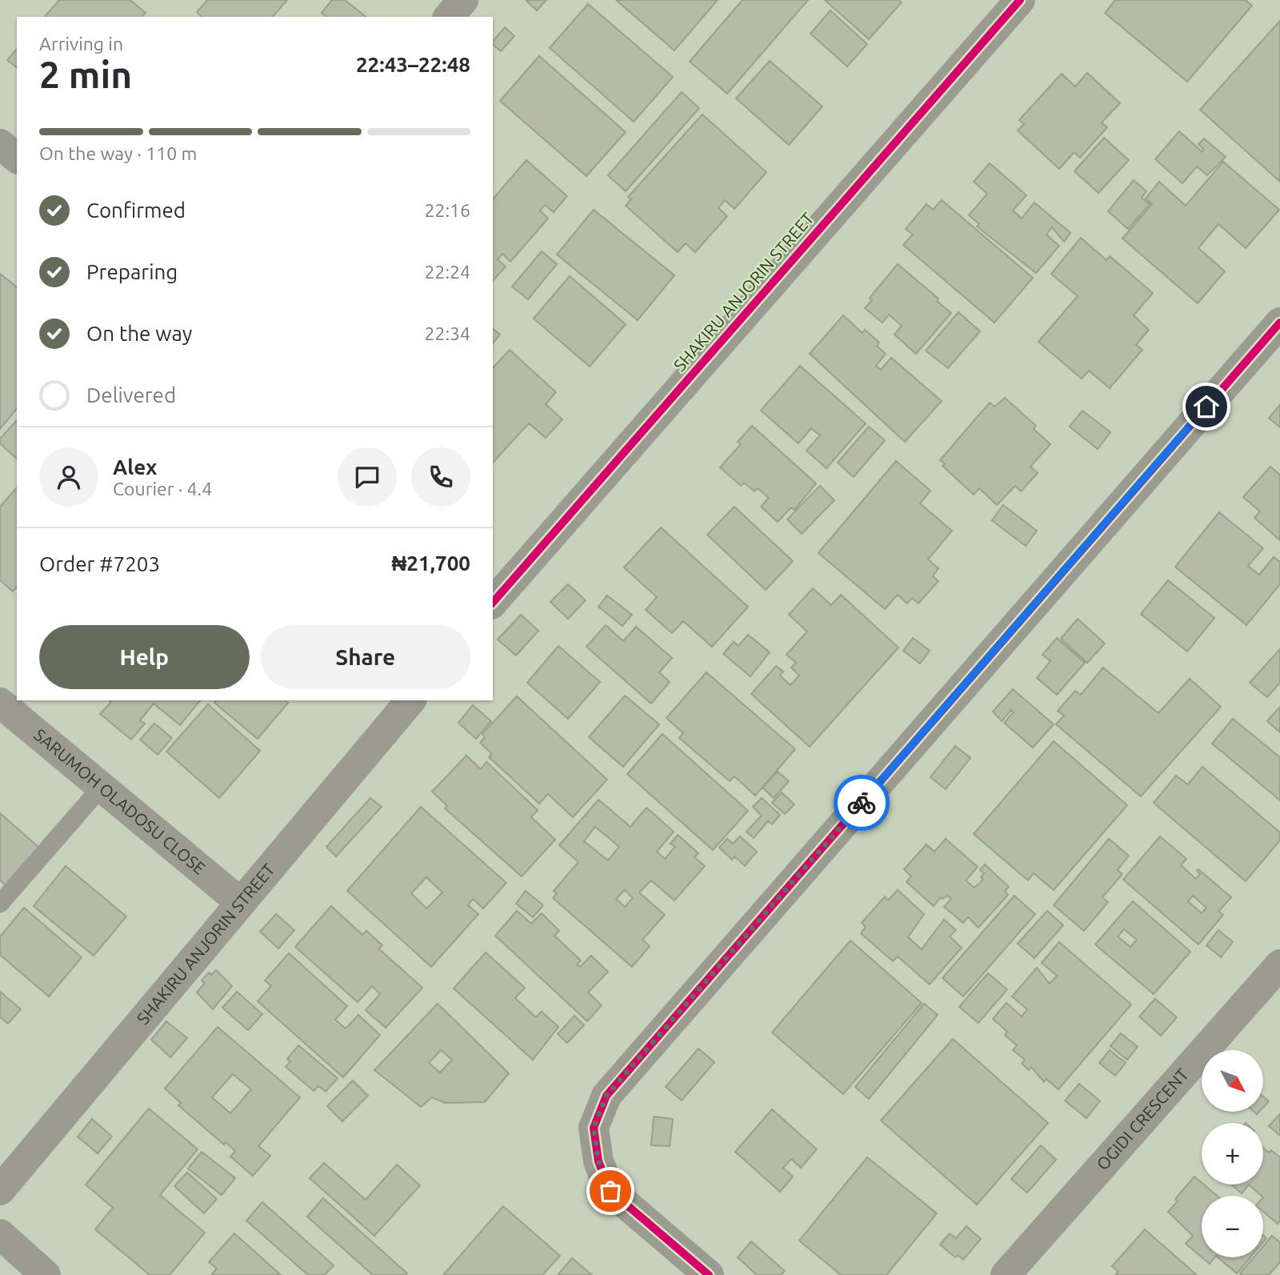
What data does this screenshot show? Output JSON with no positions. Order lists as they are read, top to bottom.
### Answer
{
  "streets": {
    "street": ["SHAKIRU ANJORIN STREET", "SARUMOH OLADOSU CLOSE", "OGIDI CRESCENT"]
  },
  "crossings": [
    ["SHAKIRU ANJORIN STREET", "SARUMOH OLADOSU CLOSE"]
  ],
  "north": "bottom right",
  "page": {
    "heading": ["2 min", "Arriving in", "22:43–22:48"],
    "panel": [
      "Alex",
      "Courier · 4.4",
      "Order #7203",
      "₦21,700"
    ],
    "bar": "On the way · 110 m",
    "list": [
      ["Confirmed", "22:16"],
      ["Preparing", "22:24"],
      ["On the way", "22:34"],
      "Delivered"
    ],
    "buttons": ["Help", "Share"],
    "map_buttons": ["+", "−"]
  }
}
